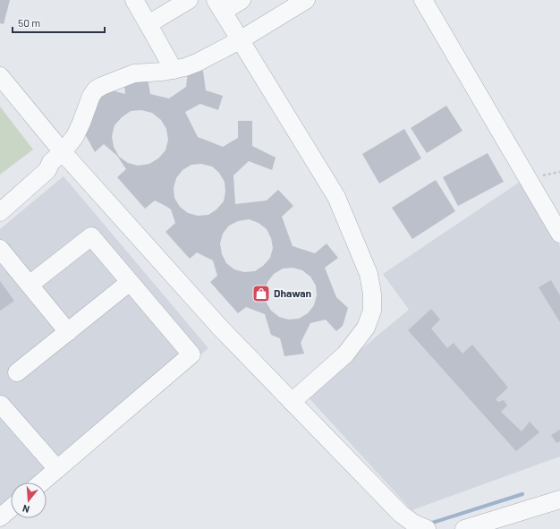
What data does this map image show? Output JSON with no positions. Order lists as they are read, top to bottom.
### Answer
{
  "places": {
    "shop": ["Dhawan"]
  },
  "scale_bar": "50 m",
  "north": "bottom"
}
